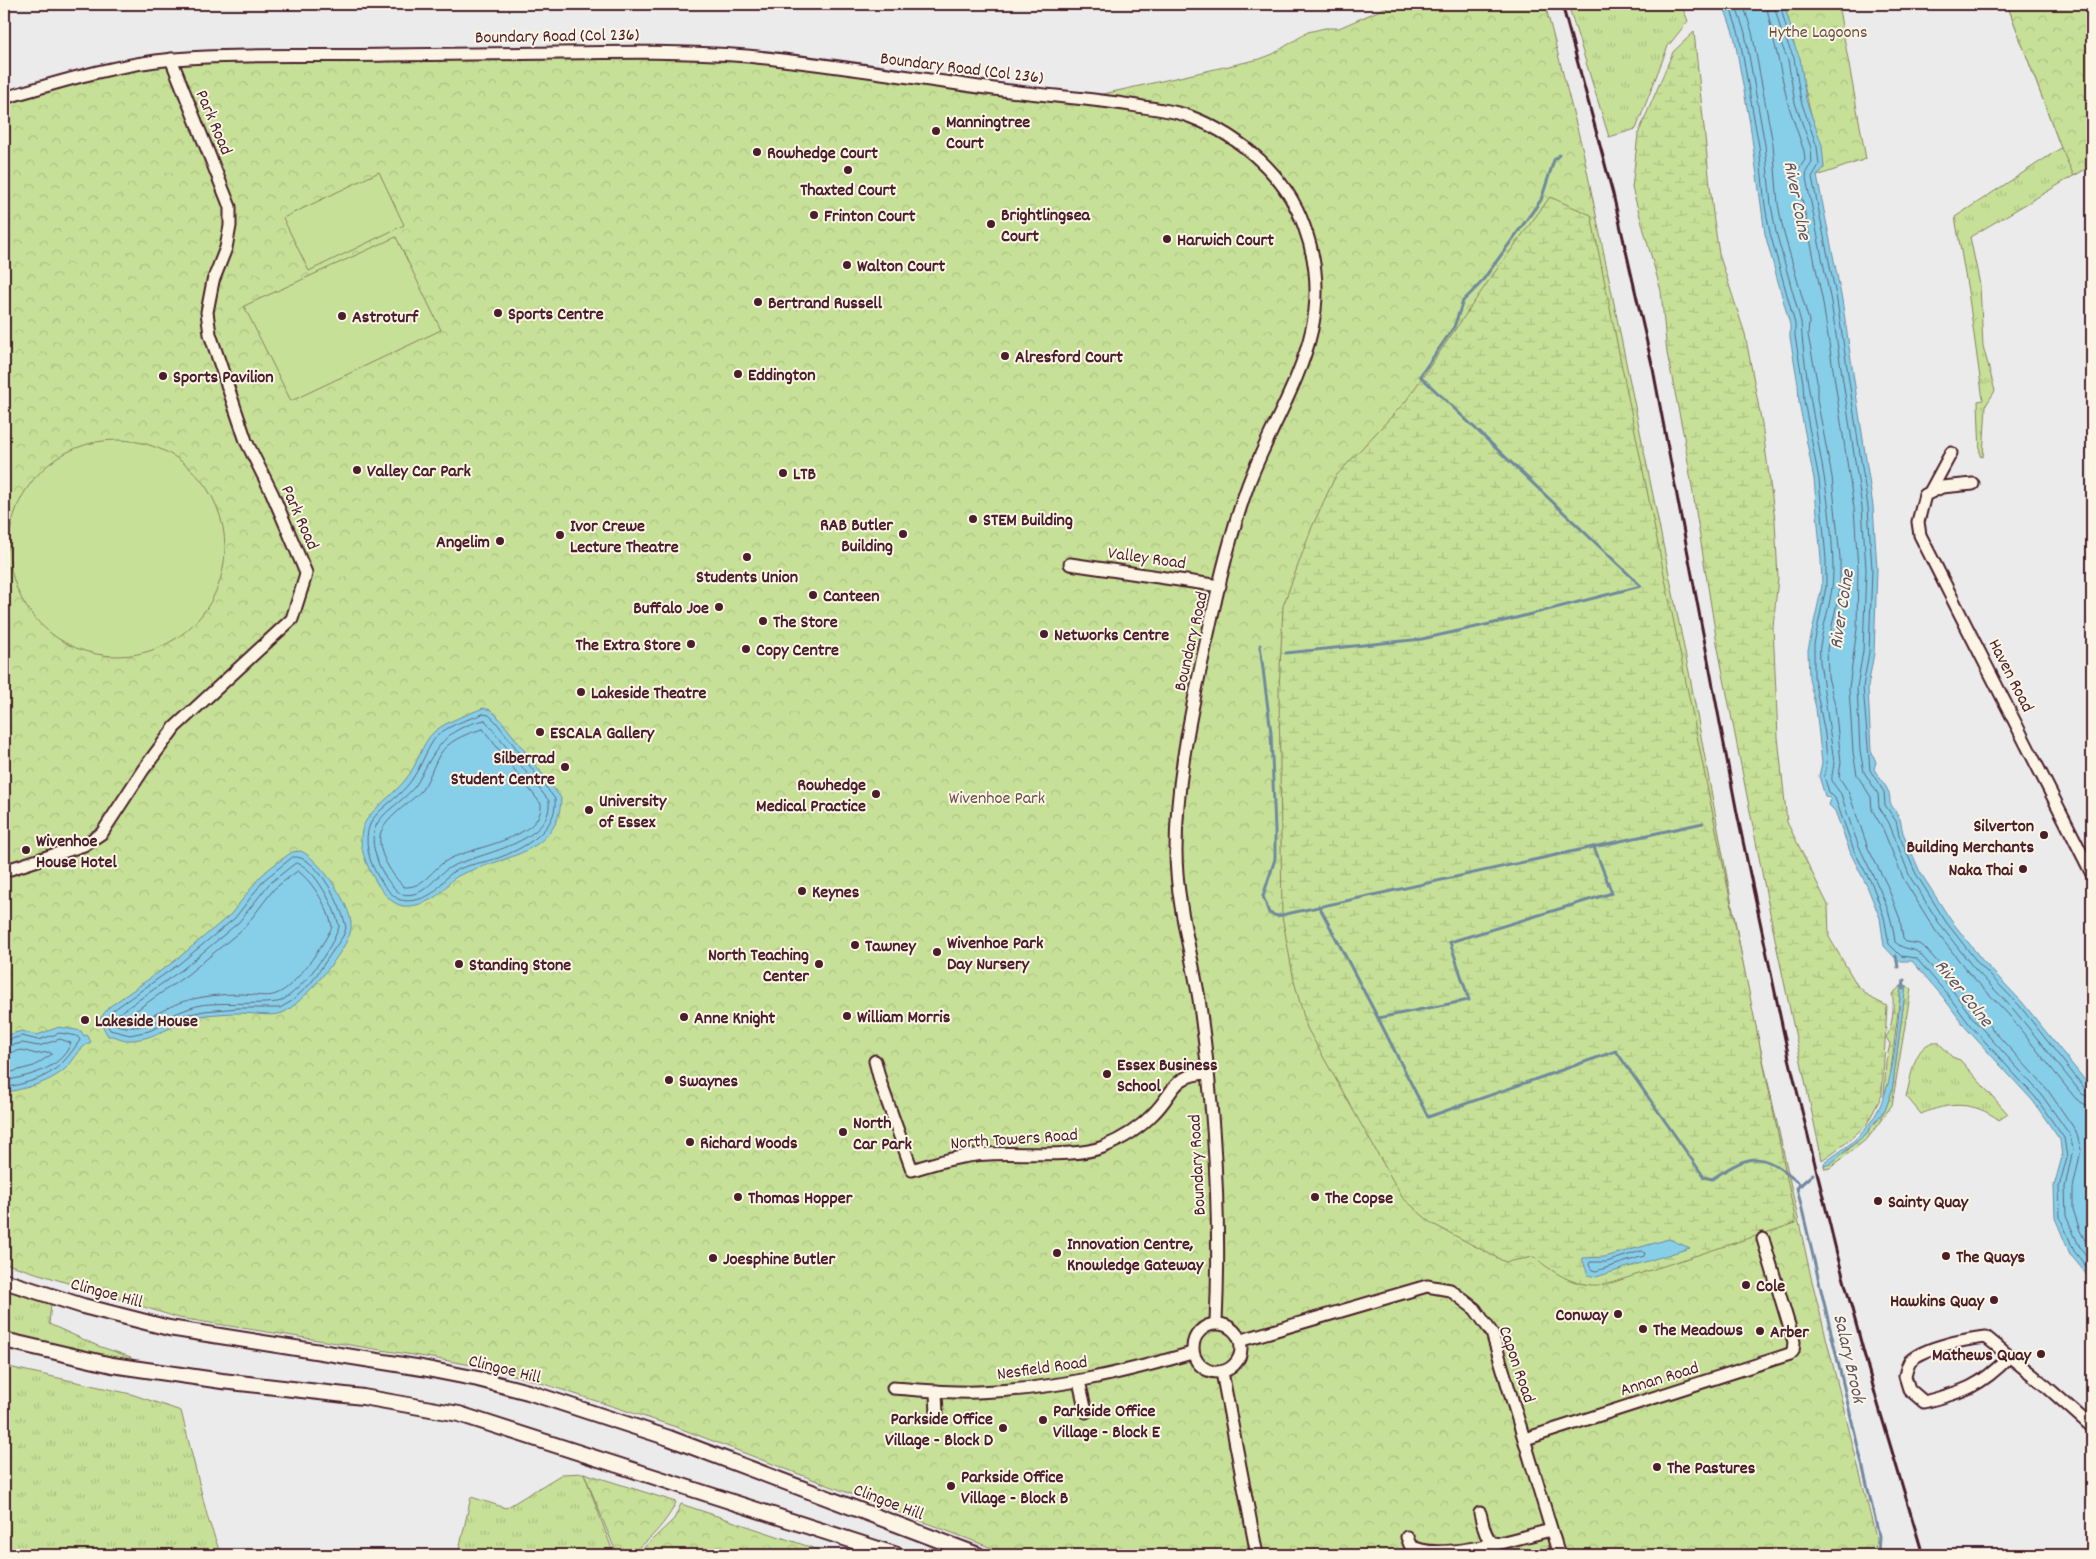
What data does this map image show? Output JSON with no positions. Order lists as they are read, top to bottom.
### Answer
{
  "streets": {
    "main road": ["Clingoe Hill"],
    "street": [
      "Boundary Road (Col 236)",
      "Park Road",
      "Valley Road",
      "Boundary Road",
      "Haven Road",
      "North Towers Road",
      "Capon Road",
      "Nesfield Road",
      "Annan Road"
    ]
  },
  "crossings": [
    ["Boundary Road (Col 236)", "Park Road"],
    ["Boundary Road (Col 236)", "Boundary Road"],
    ["Valley Road", "Boundary Road"],
    ["Boundary Road", "North Towers Road"],
    ["Boundary Road", "Capon Road"],
    ["Boundary Road", "Nesfield Road"],
    ["Capon Road", "Nesfield Road"],
    ["Capon Road", "Annan Road"]
  ],
  "water": ["River Colne", "Salary Brook"],
  "parks": ["Hythe Lagoons", "Wivenhoe Park"],
  "places": [
    "Manningtree Court",
    "Rowhedge Court",
    "Thaxted Court",
    "Frinton Court",
    "Brightlingsea Court",
    "Harwich Court",
    "Walton Court",
    "Bertrand Russell",
    "Sports Centre",
    "Astroturf",
    "Alresford Court",
    "Eddington",
    "Sports Pavilion",
    "Valley Car Park",
    "LTB",
    "STEM Building",
    "RAB Butler Building",
    "Ivor Crewe Lecture Theatre",
    "Angelim",
    "Students Union",
    "Canteen",
    "Buffalo Joe",
    "The Store",
    "Networks Centre",
    "The Extra Store",
    "Copy Centre",
    "Lakeside Theatre",
    "ESCALA Gallery",
    "Silberrad Student Centre",
    "Rowhedge Medical Practice",
    "University of Essex",
    "Silverton Building Merchants",
    "Wivenhoe House Hotel",
    "Naka Thai",
    "Keynes",
    "Tawney",
    "Wivenhoe Park Day Nursery",
    "Standing Stone",
    "North Teaching Center",
    "William Morris",
    "Anne Knight",
    "Lakeside House",
    "Essex Business School",
    "Swaynes",
    "North Car Park",
    "Richard Woods",
    "Thomas Hopper",
    "The Copse",
    "Sainty Quay",
    "Innovation Centre, Knowledge Gateway",
    "The Quays",
    "Joesphine Butler",
    "Cole",
    "Hawkins Quay",
    "Conway",
    "The Meadows",
    "Arber",
    "Mathews Quay",
    "Parkside Office Village - Block E",
    "Parkside Office Village - Block D",
    "The Pastures",
    "Parkside Office Village - Block B"
  ]
}
